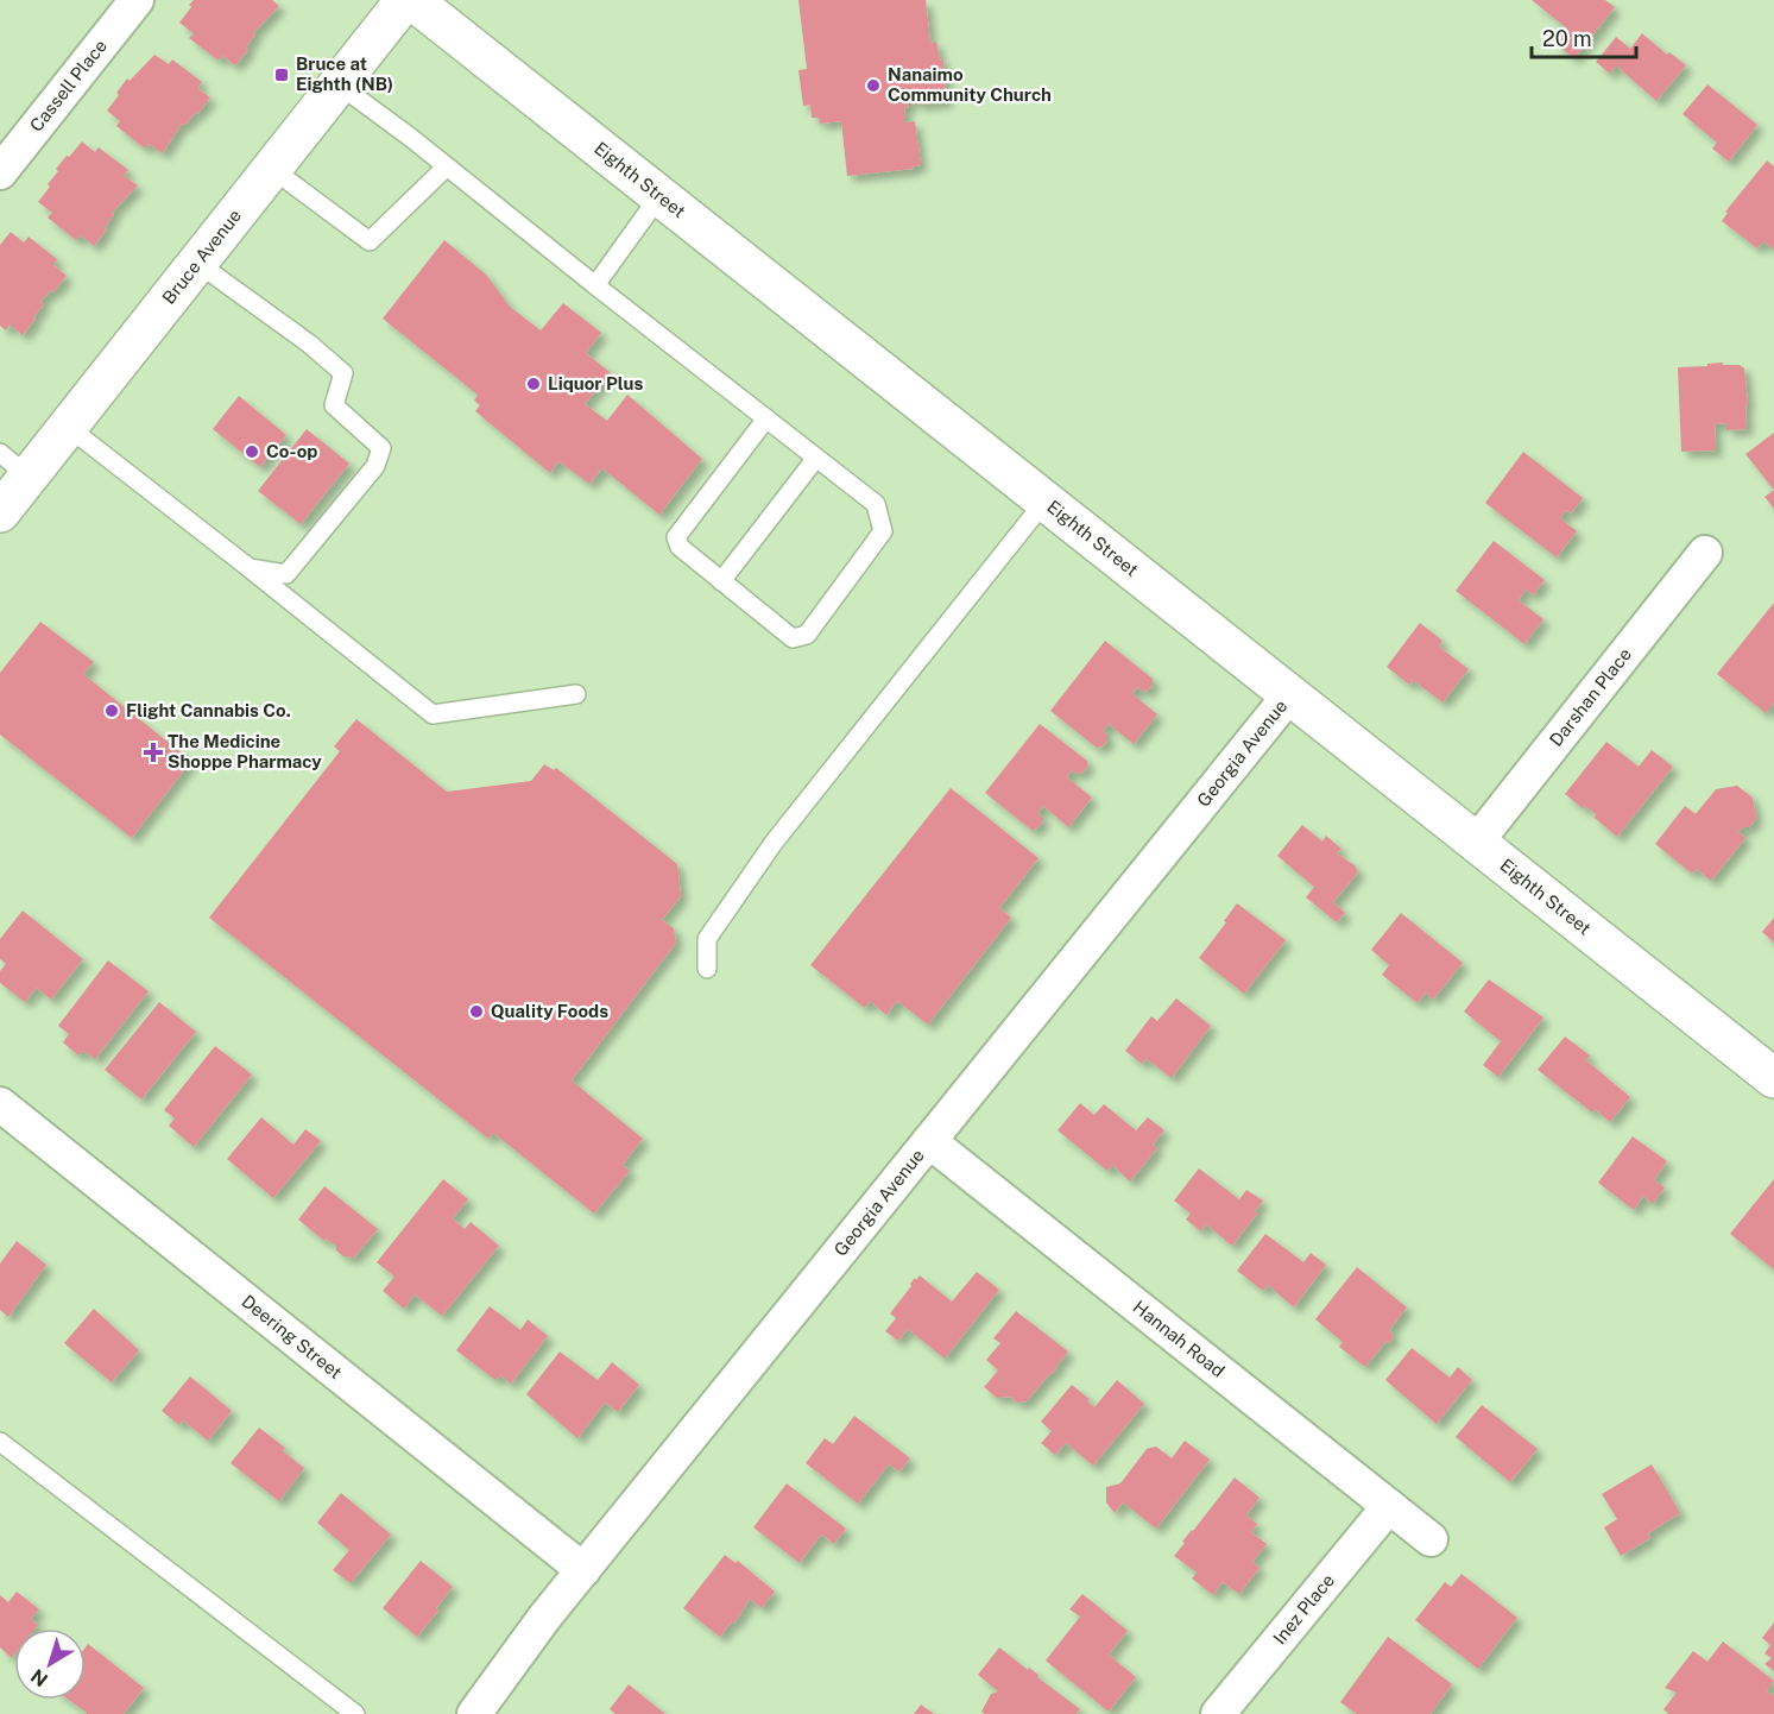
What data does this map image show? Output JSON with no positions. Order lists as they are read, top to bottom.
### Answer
{
  "streets": {
    "street": [
      "Cassell Place",
      "Eighth Street",
      "Bruce Avenue",
      "Darshan Place",
      "Georgia Avenue",
      "Deering Street",
      "Hannah Road",
      "Inez Place"
    ]
  },
  "crossings": [
    ["Eighth Street", "Darshan Place"],
    ["Eighth Street", "Georgia Avenue"],
    ["Georgia Avenue", "Deering Street"],
    ["Georgia Avenue", "Hannah Road"],
    ["Hannah Road", "Inez Place"]
  ],
  "places": {
    "transit": ["Bruce at Eighth (NB)"],
    "other": [
      "Nanaimo Community Church",
      "Liquor Plus",
      "Co-op",
      "Flight Cannabis Co.",
      "Quality Foods"
    ],
    "health": ["The Medicine Shoppe Pharmacy"]
  },
  "scale_bar": "20 m",
  "north": "bottom left"
}
